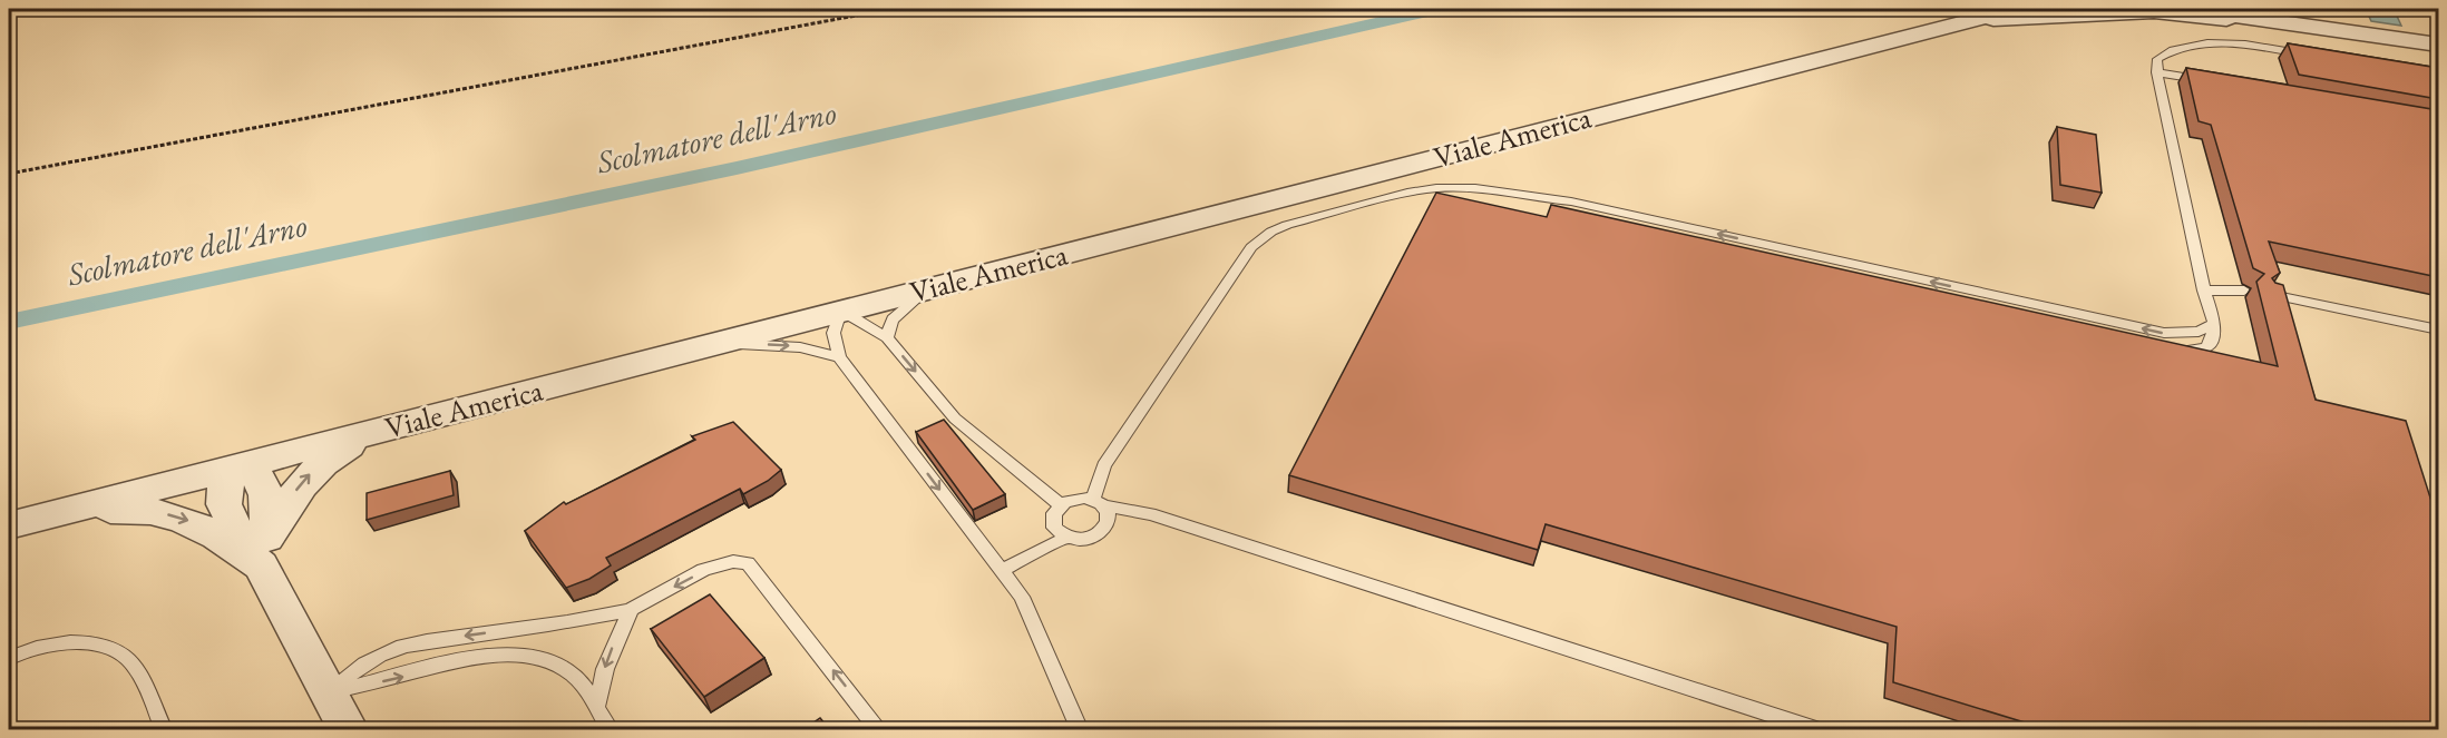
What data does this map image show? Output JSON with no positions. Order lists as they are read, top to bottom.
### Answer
{
  "streets": {
    "street": ["Viale America"]
  },
  "water": ["Scolmatore dell'Arno"]
}
